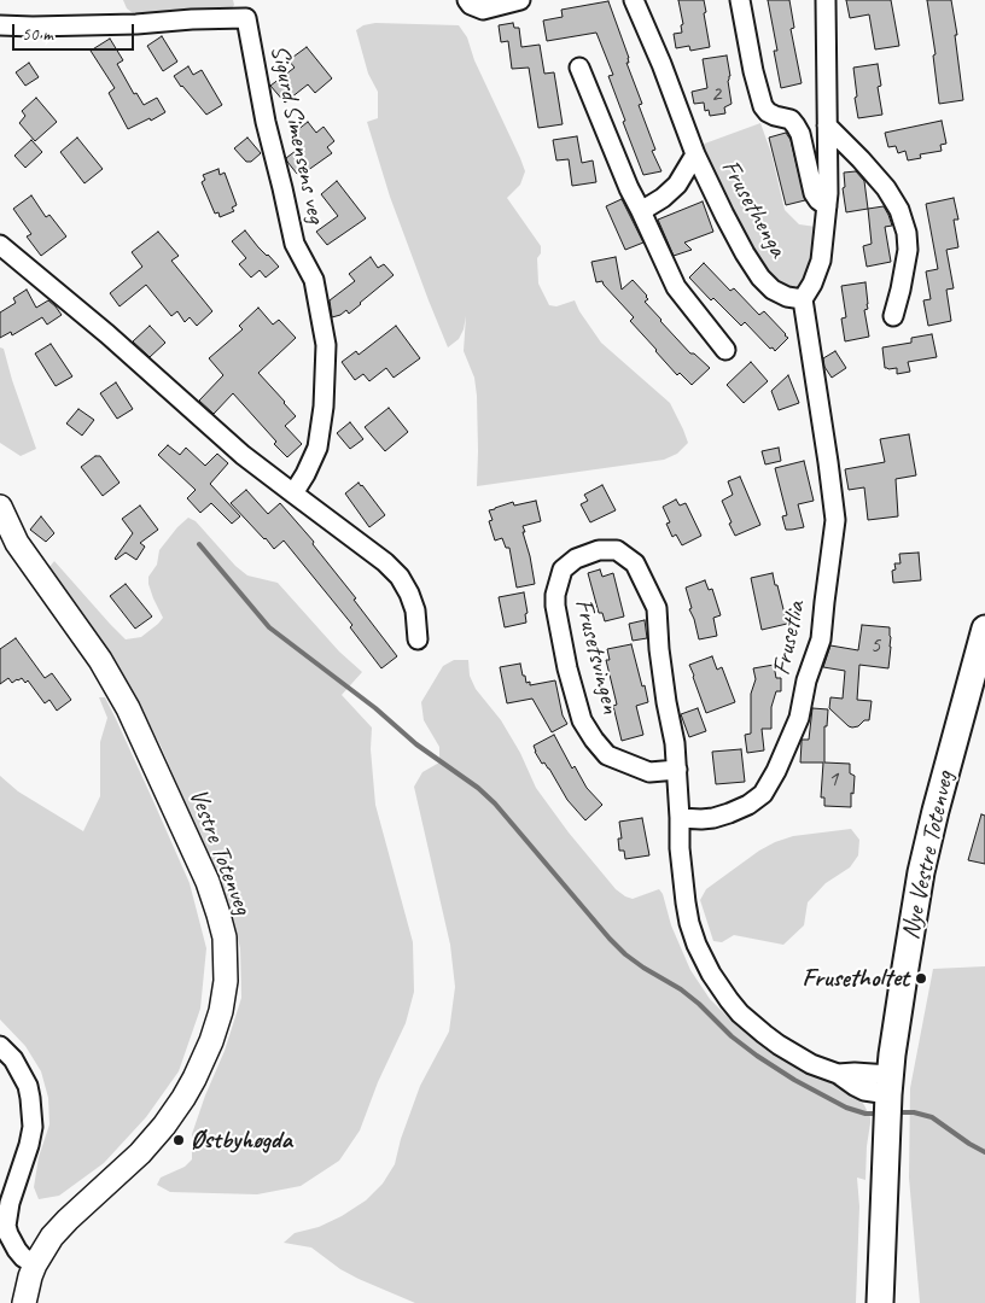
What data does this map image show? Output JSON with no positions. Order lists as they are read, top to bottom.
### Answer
{
  "streets": {
    "main road": ["Nye Vestre Totenveg"],
    "street": [
      "Sigurd Simensens veg",
      "Frusethenga",
      "Frusetlia",
      "Frusetsvingen",
      "Vestre Totenveg"
    ]
  },
  "crossings": [
    ["Frusethenga", "Frusetlia"],
    ["Frusetlia", "Frusetsvingen"]
  ],
  "places": ["Frusetholtet", "Østbyhøgda"],
  "house_numbers": ["2", "5", "1"],
  "scale_bar": "50 m"
}
